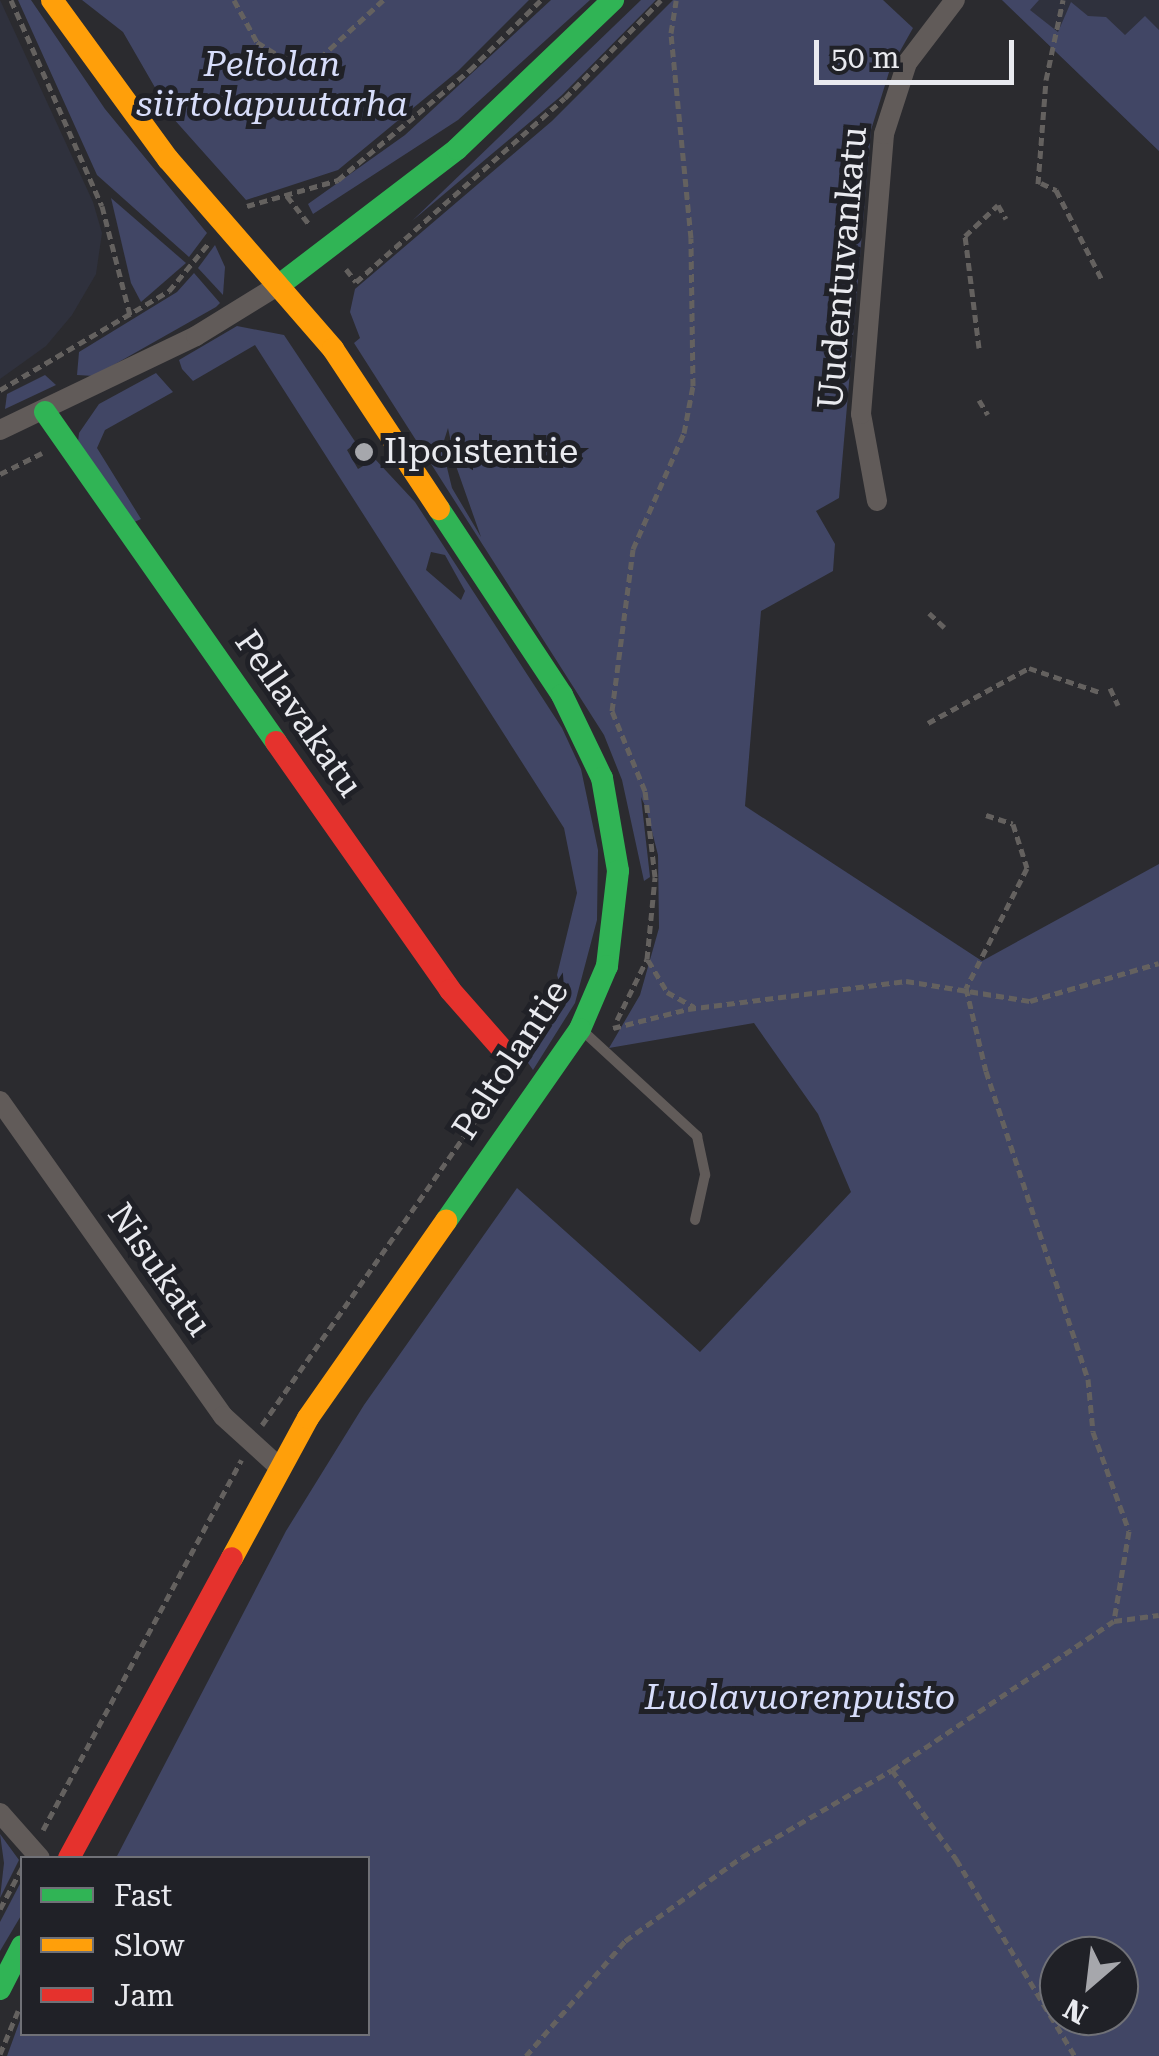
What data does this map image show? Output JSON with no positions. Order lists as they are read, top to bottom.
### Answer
{
  "streets": {
    "street": [
      "Uudentuvankatu",
      "Pellavakatu",
      "Peltolantie",
      "Nisukatu"
    ]
  },
  "crossings": [
    ["Peltolantie", "Nisukatu"]
  ],
  "parks": ["Peltolan siirtolapuutarha", "Luolavuorenpuisto"],
  "places": ["Ilpoistentie"],
  "legend": ["Fast", "Slow", "Jam"],
  "scale_bar": "50 m",
  "north": "bottom left"
}
